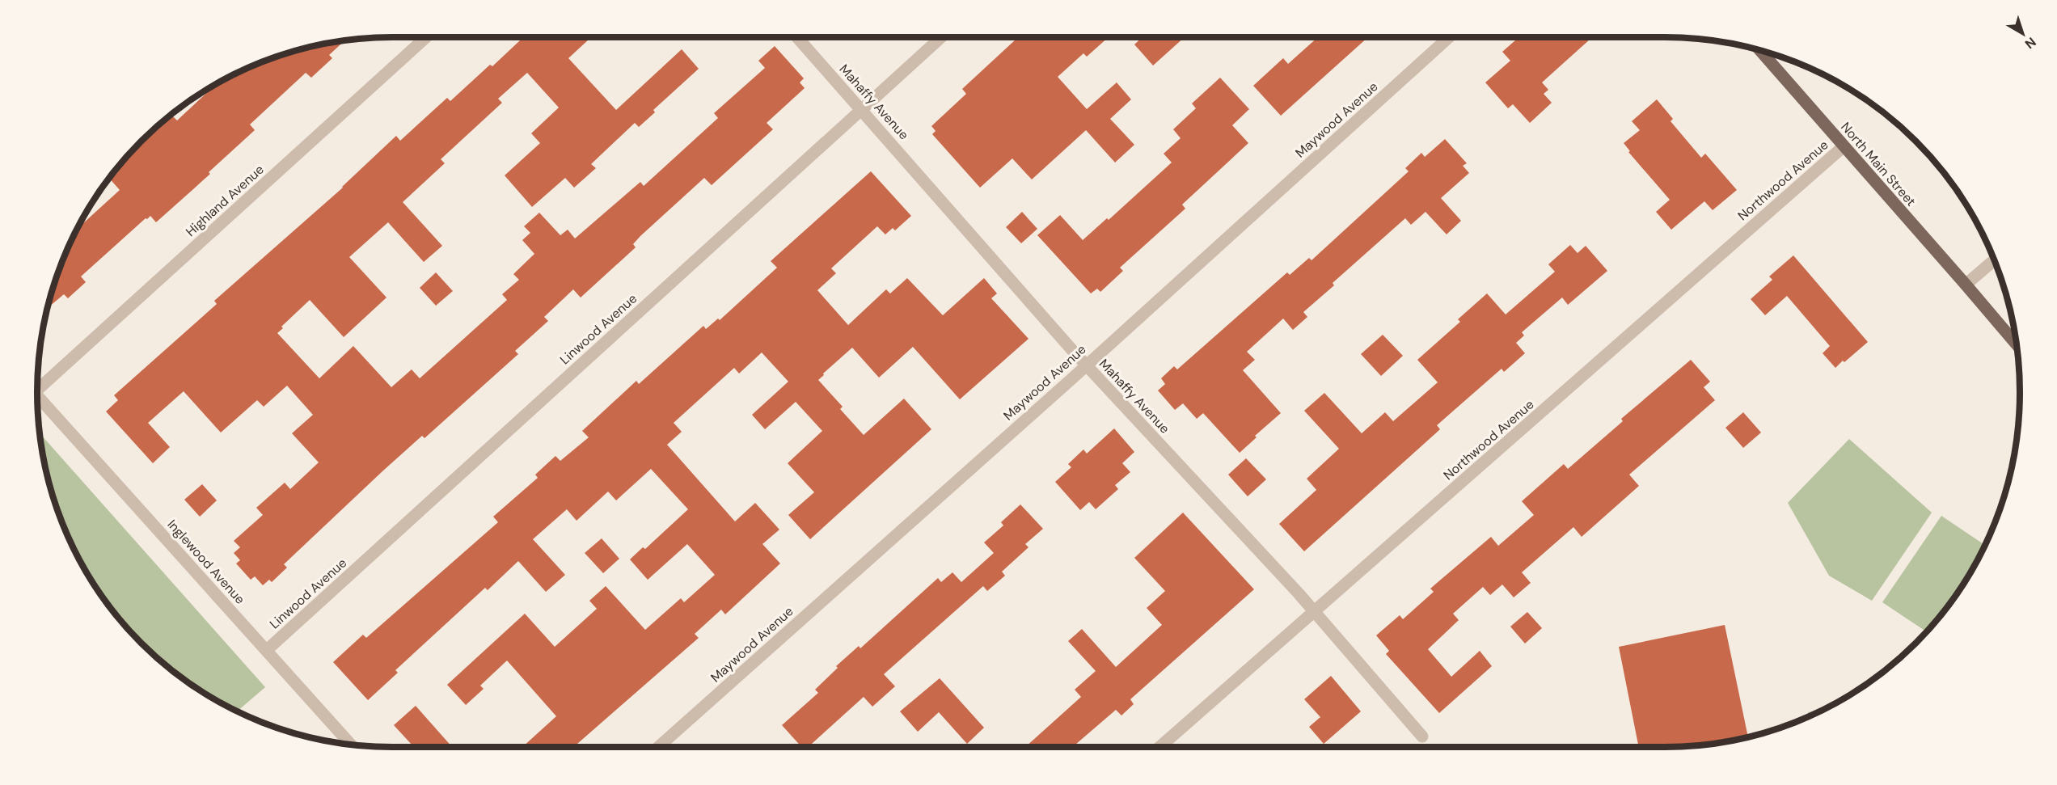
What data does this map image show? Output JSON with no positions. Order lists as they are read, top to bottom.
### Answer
{
  "streets": {
    "main road": ["North Main Street"],
    "street": [
      "Mahaffy Avenue",
      "Maywood Avenue",
      "Northwood Avenue",
      "Highland Avenue",
      "Linwood Avenue",
      "Inglewood Avenue"
    ]
  },
  "crossings": [
    ["Mahaffy Avenue", "Maywood Avenue"],
    ["Mahaffy Avenue", "Northwood Avenue"],
    ["Mahaffy Avenue", "Linwood Avenue"],
    ["North Main Street", "Northwood Avenue"],
    ["Linwood Avenue", "Inglewood Avenue"]
  ],
  "north": "bottom right"
}
